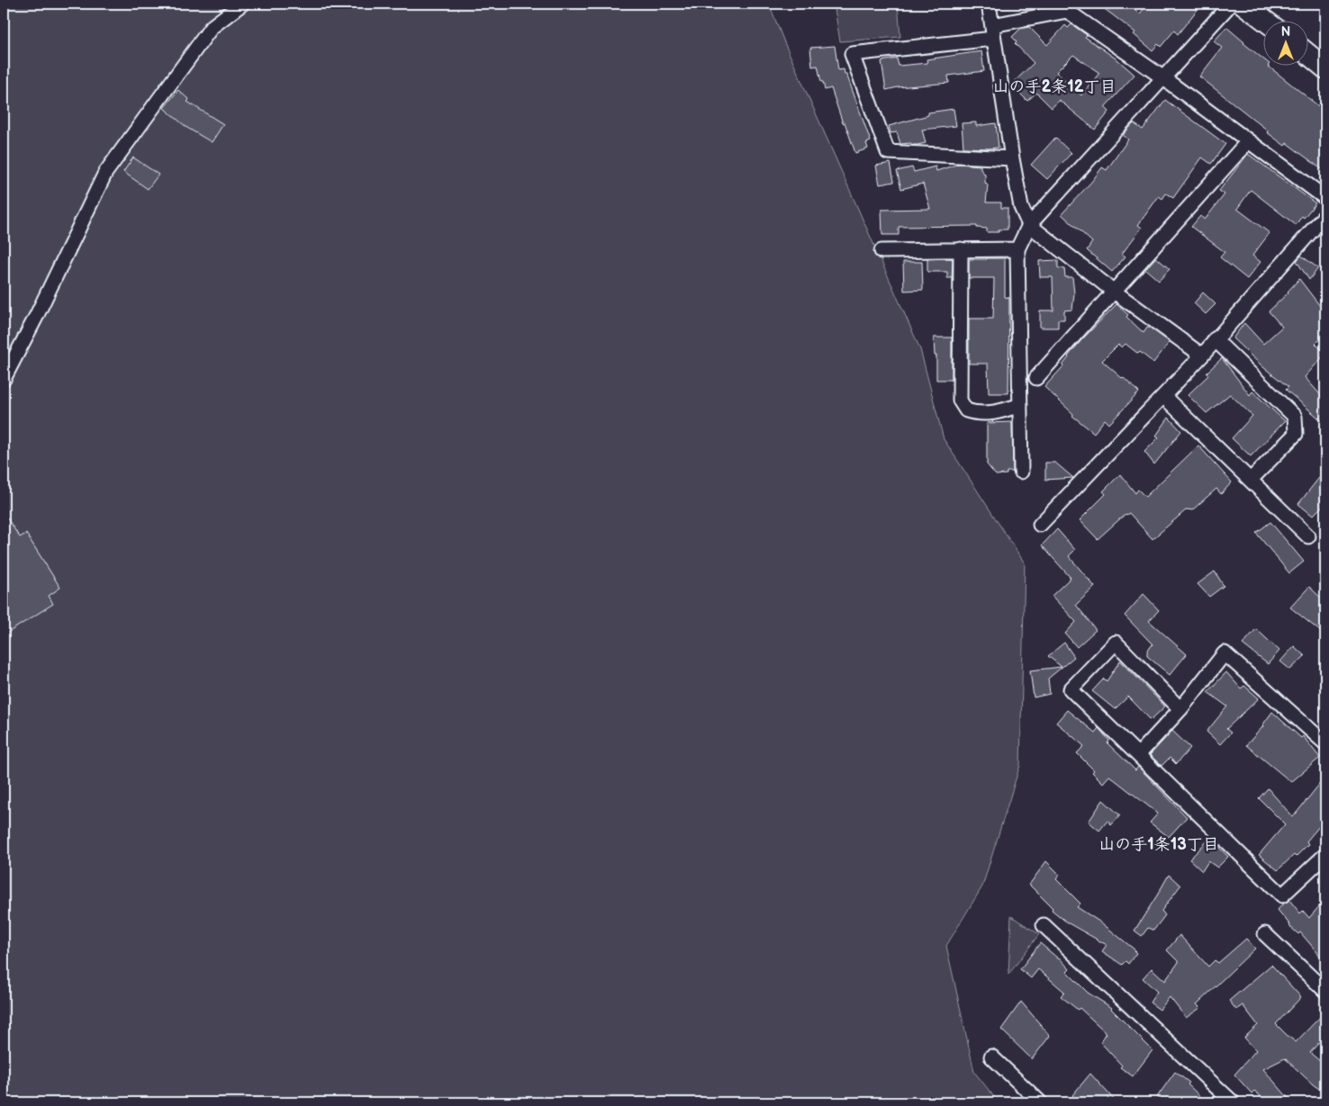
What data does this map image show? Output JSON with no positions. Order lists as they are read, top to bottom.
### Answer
{
  "districts": ["山の手2条12丁目", "山の手1条13丁目"],
  "north": "top"
}
